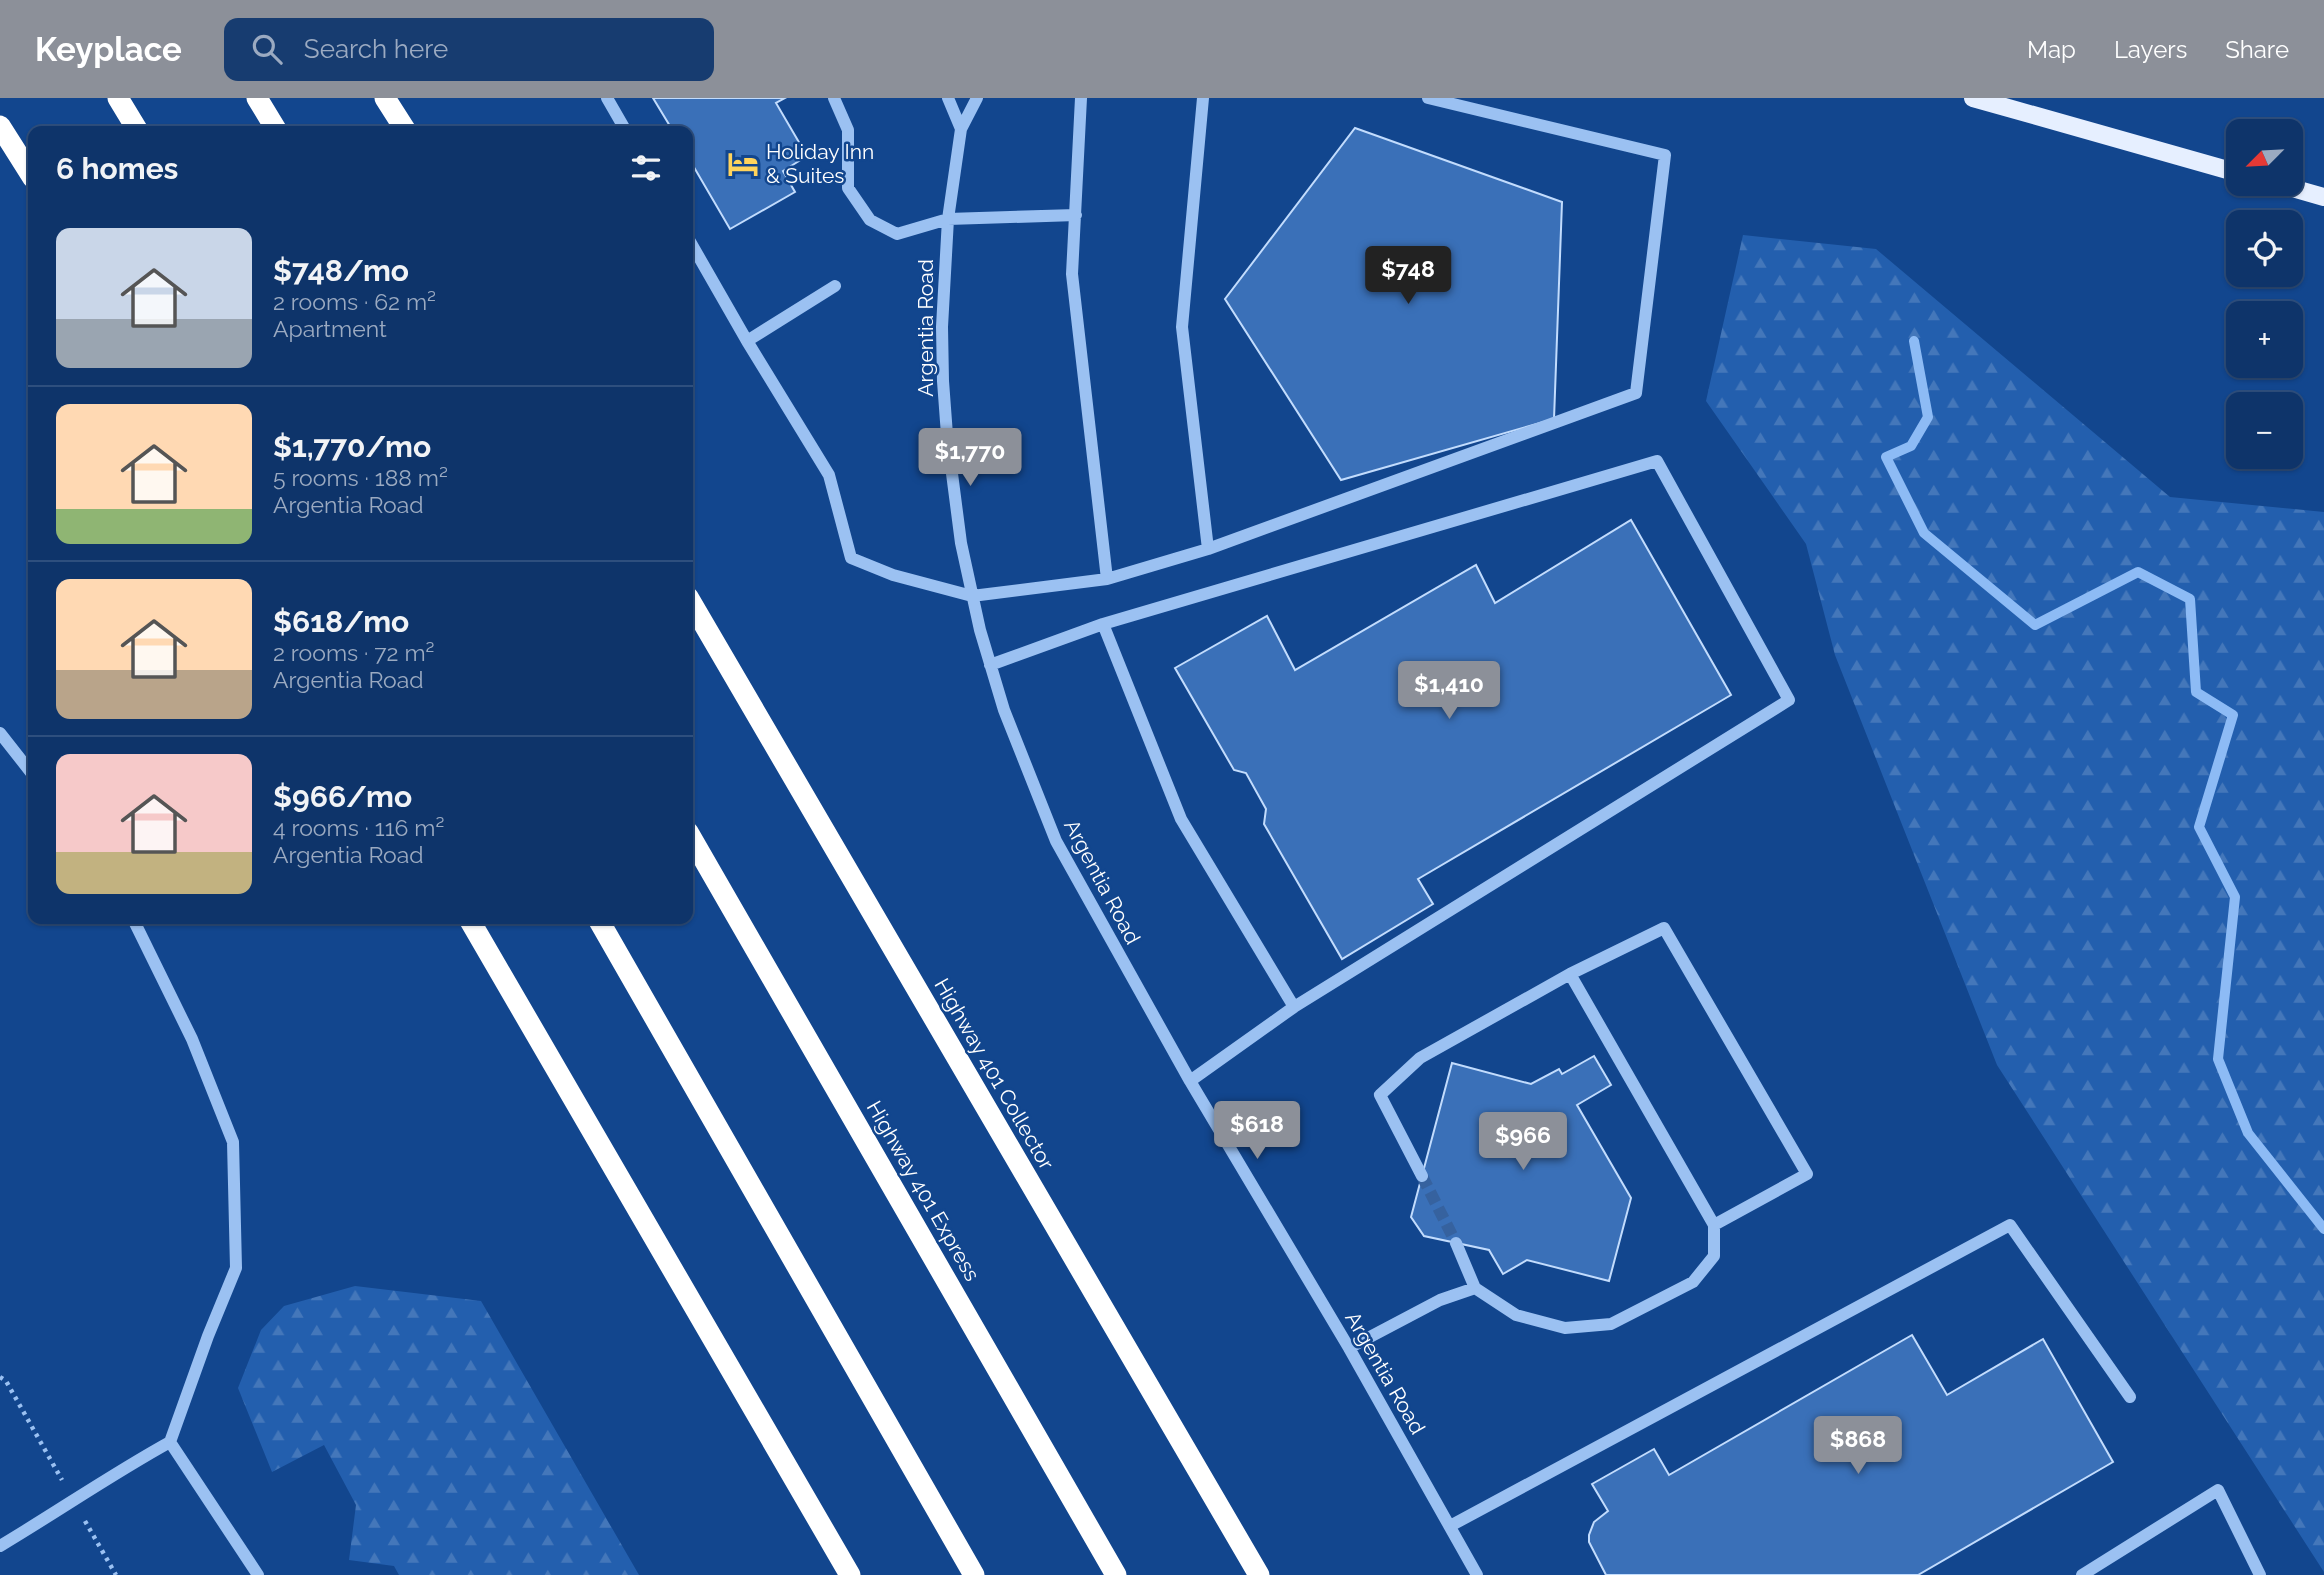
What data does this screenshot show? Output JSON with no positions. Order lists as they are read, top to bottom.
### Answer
{
  "streets": {
    "highway": ["Highway 401 Collector", "Highway 401 Express"],
    "street": ["Argentia Road"]
  },
  "places": {
    "hotel": ["Holiday Inn & Suites"]
  },
  "north": "bottom left",
  "page": {
    "header": "Keyplace",
    "search": "Search here",
    "nav": ["Map", "Layers", "Share"],
    "map_buttons": ["+", "−"],
    "heading": "6 homes",
    "list": [
      {
        "name": "$748/mo",
        "note": "2 rooms · 62 m² · Apartment"
      },
      {
        "name": "$1,770/mo",
        "note": "5 rooms · 188 m² · Argentia Road"
      },
      {
        "name": "$618/mo",
        "note": "2 rooms · 72 m² · Argentia Road"
      },
      {
        "name": "$966/mo",
        "note": "4 rooms · 116 m² · Argentia Road"
      }
    ],
    "price": [
      "$748",
      "$1,770",
      "$1,410",
      "$618",
      "$966",
      "$868"
    ]
  }
}
